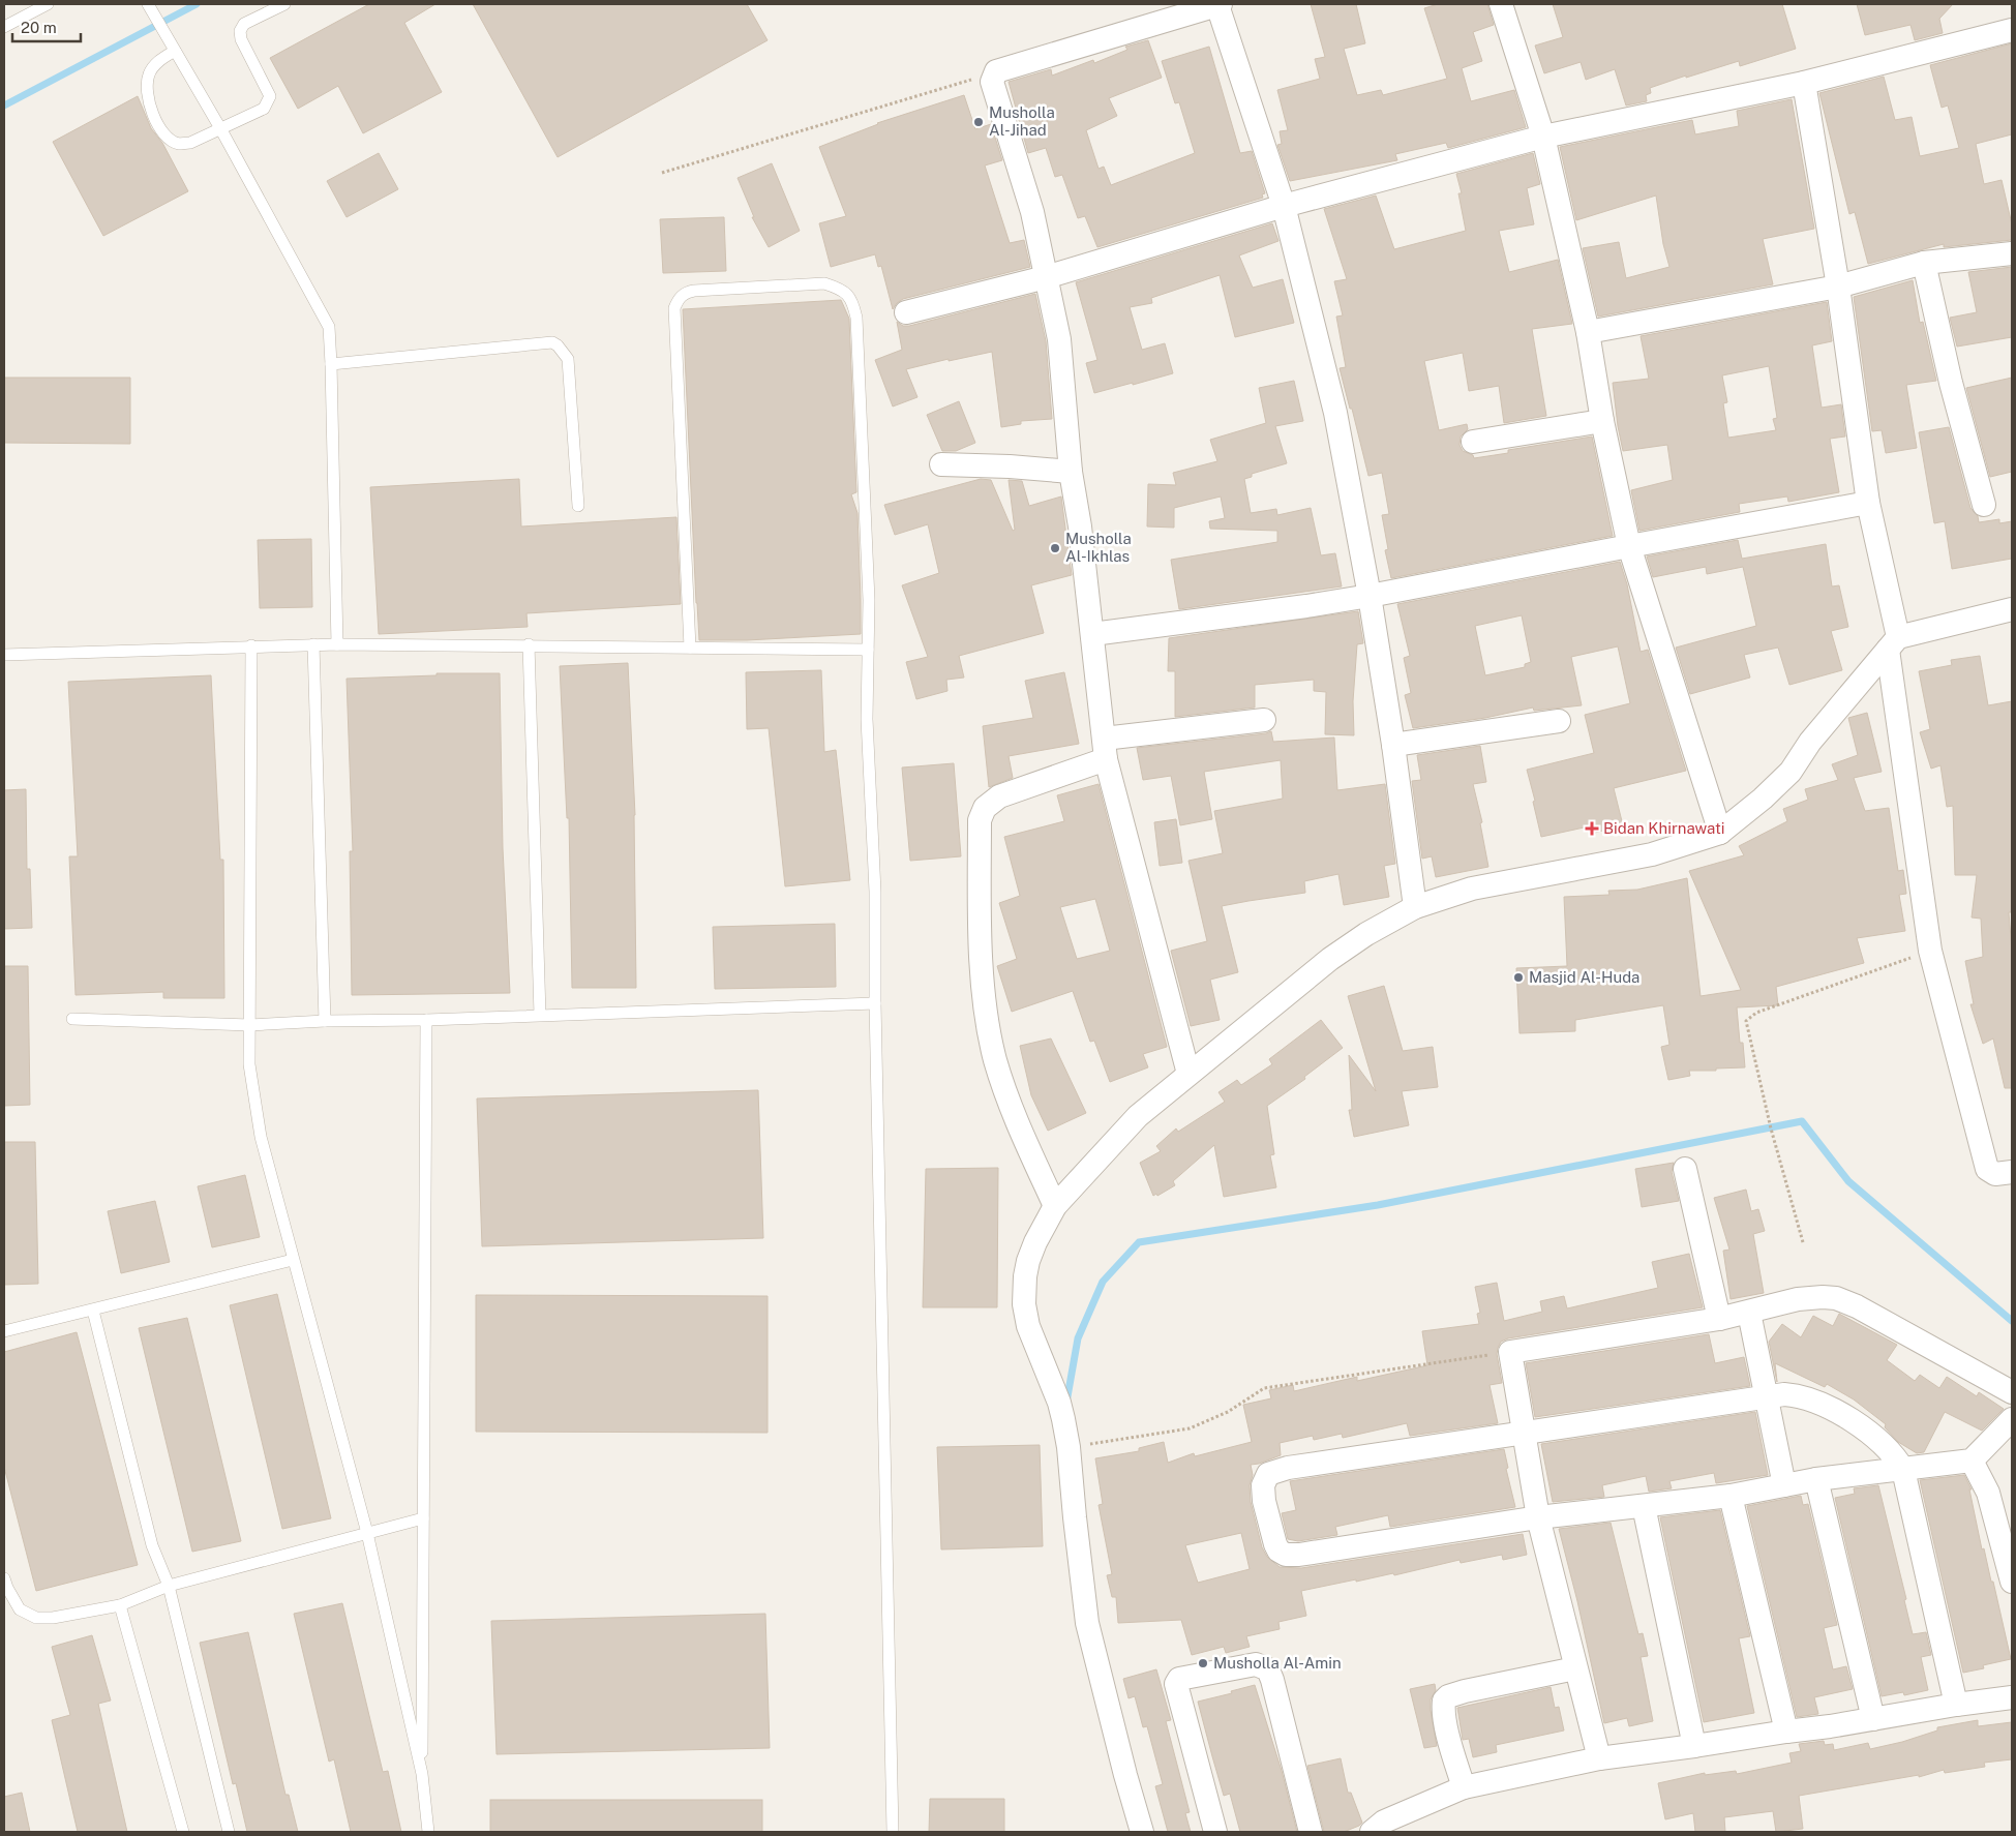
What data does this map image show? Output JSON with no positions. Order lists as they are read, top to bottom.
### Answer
{
  "places": {
    "other": [
      "Musholla Al-Jihad",
      "Musholla Al-Ikhlas",
      "Masjid Al-Huda",
      "Musholla Al-Amin"
    ],
    "health": ["Bidan Khirnawati"]
  },
  "scale_bar": "20 m"
}
